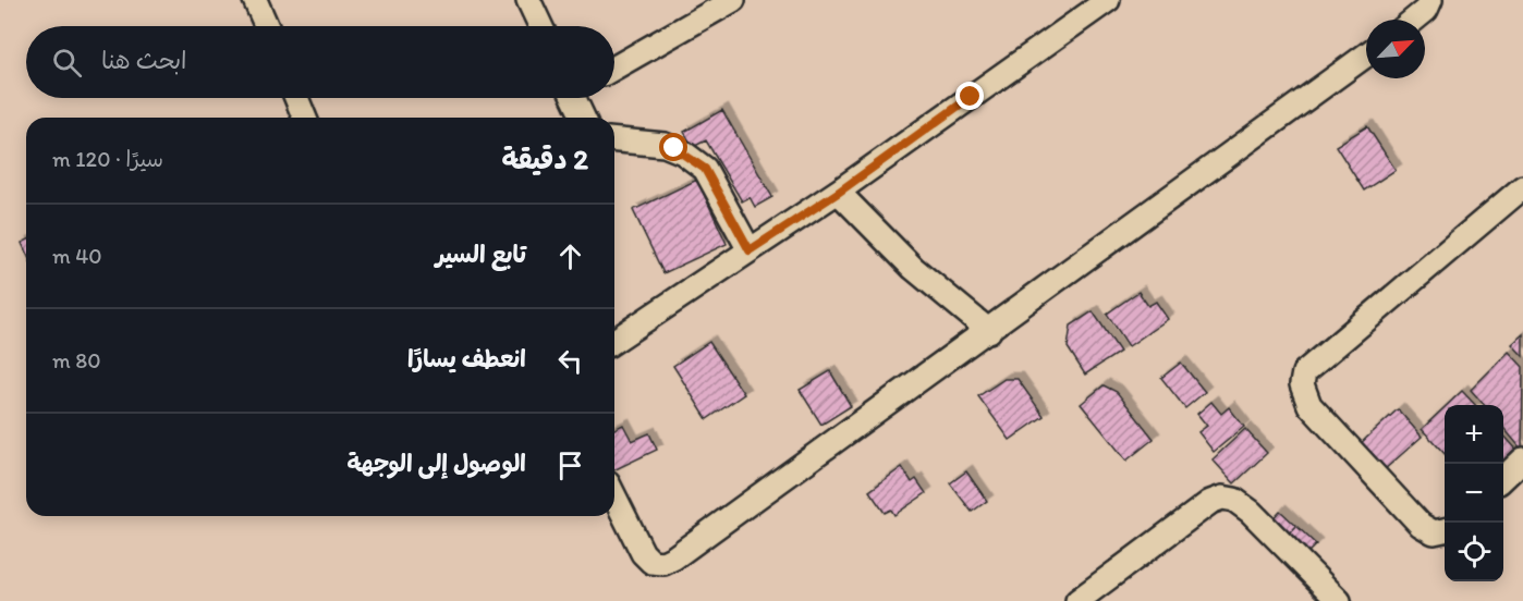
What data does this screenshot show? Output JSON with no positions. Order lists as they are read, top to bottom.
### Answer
{
  "north": "top right",
  "page": {
    "search": "ابحث هنا",
    "heading": ["2 دقيقة", "سيرًا · 120 m"],
    "list": [
      ["تابع السير", "40 m"],
      ["انعطف يسارًا", "80 m"],
      "الوصول إلى الوجهة"
    ],
    "map_buttons": ["+", "−"]
  }
}
